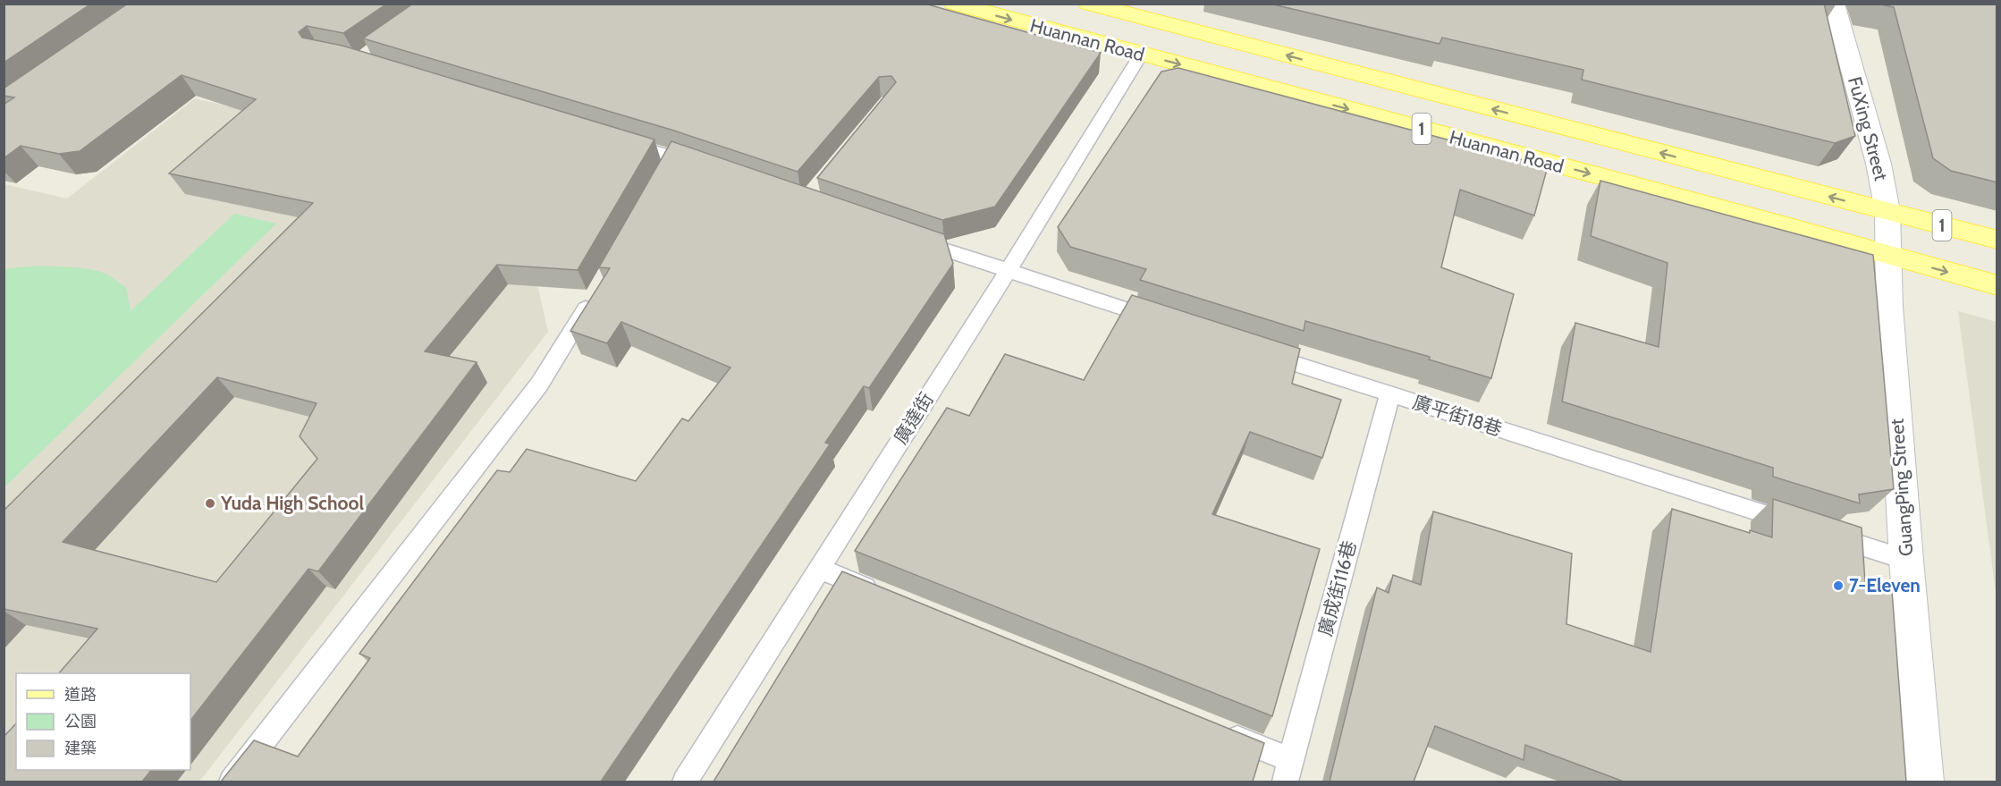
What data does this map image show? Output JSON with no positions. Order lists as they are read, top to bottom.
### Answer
{
  "streets": {
    "main road": ["Huannan Road", "1"],
    "street": ["FuXing Street", "GuangPing Street"],
    "lane": ["廣平街18巷", "廣達街", "廣成街116巷"]
  },
  "crossings": [
    ["Huannan Road", "FuXing Street"],
    ["Huannan Road", "廣達街"],
    ["Huannan Road", "GuangPing Street"],
    ["FuXing Street", "GuangPing Street"],
    ["廣平街18巷", "GuangPing Street"],
    ["廣平街18巷", "廣成街116巷"]
  ],
  "places": ["Yuda High School", "7-Eleven"],
  "legend": ["道路", "公園", "建築"]
}
